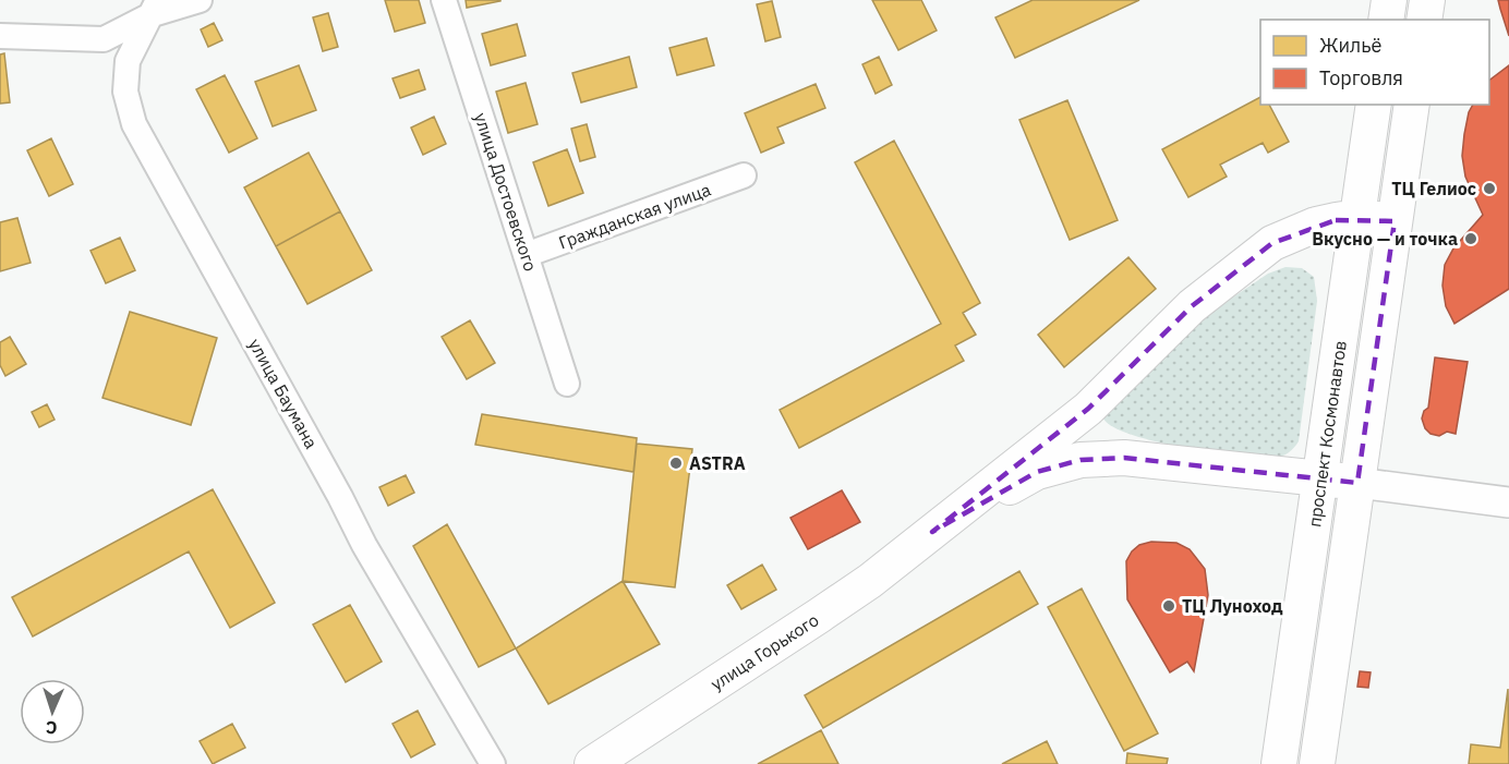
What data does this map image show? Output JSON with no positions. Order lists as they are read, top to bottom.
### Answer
{
  "streets": {
    "main road": ["проспект Космонавтов", "улица Горького"],
    "street": ["улица Достоевского", "Гражданская улица", "улица Баумана"]
  },
  "crossings": [
    ["улица Достоевского", "Гражданская улица"]
  ],
  "places": [
    "ТЦ Гелиос",
    "Вкусно — и точка",
    "ASTRA",
    "ТЦ Луноход"
  ],
  "legend": ["Жильё", "Торговля"],
  "north": "bottom"
}
